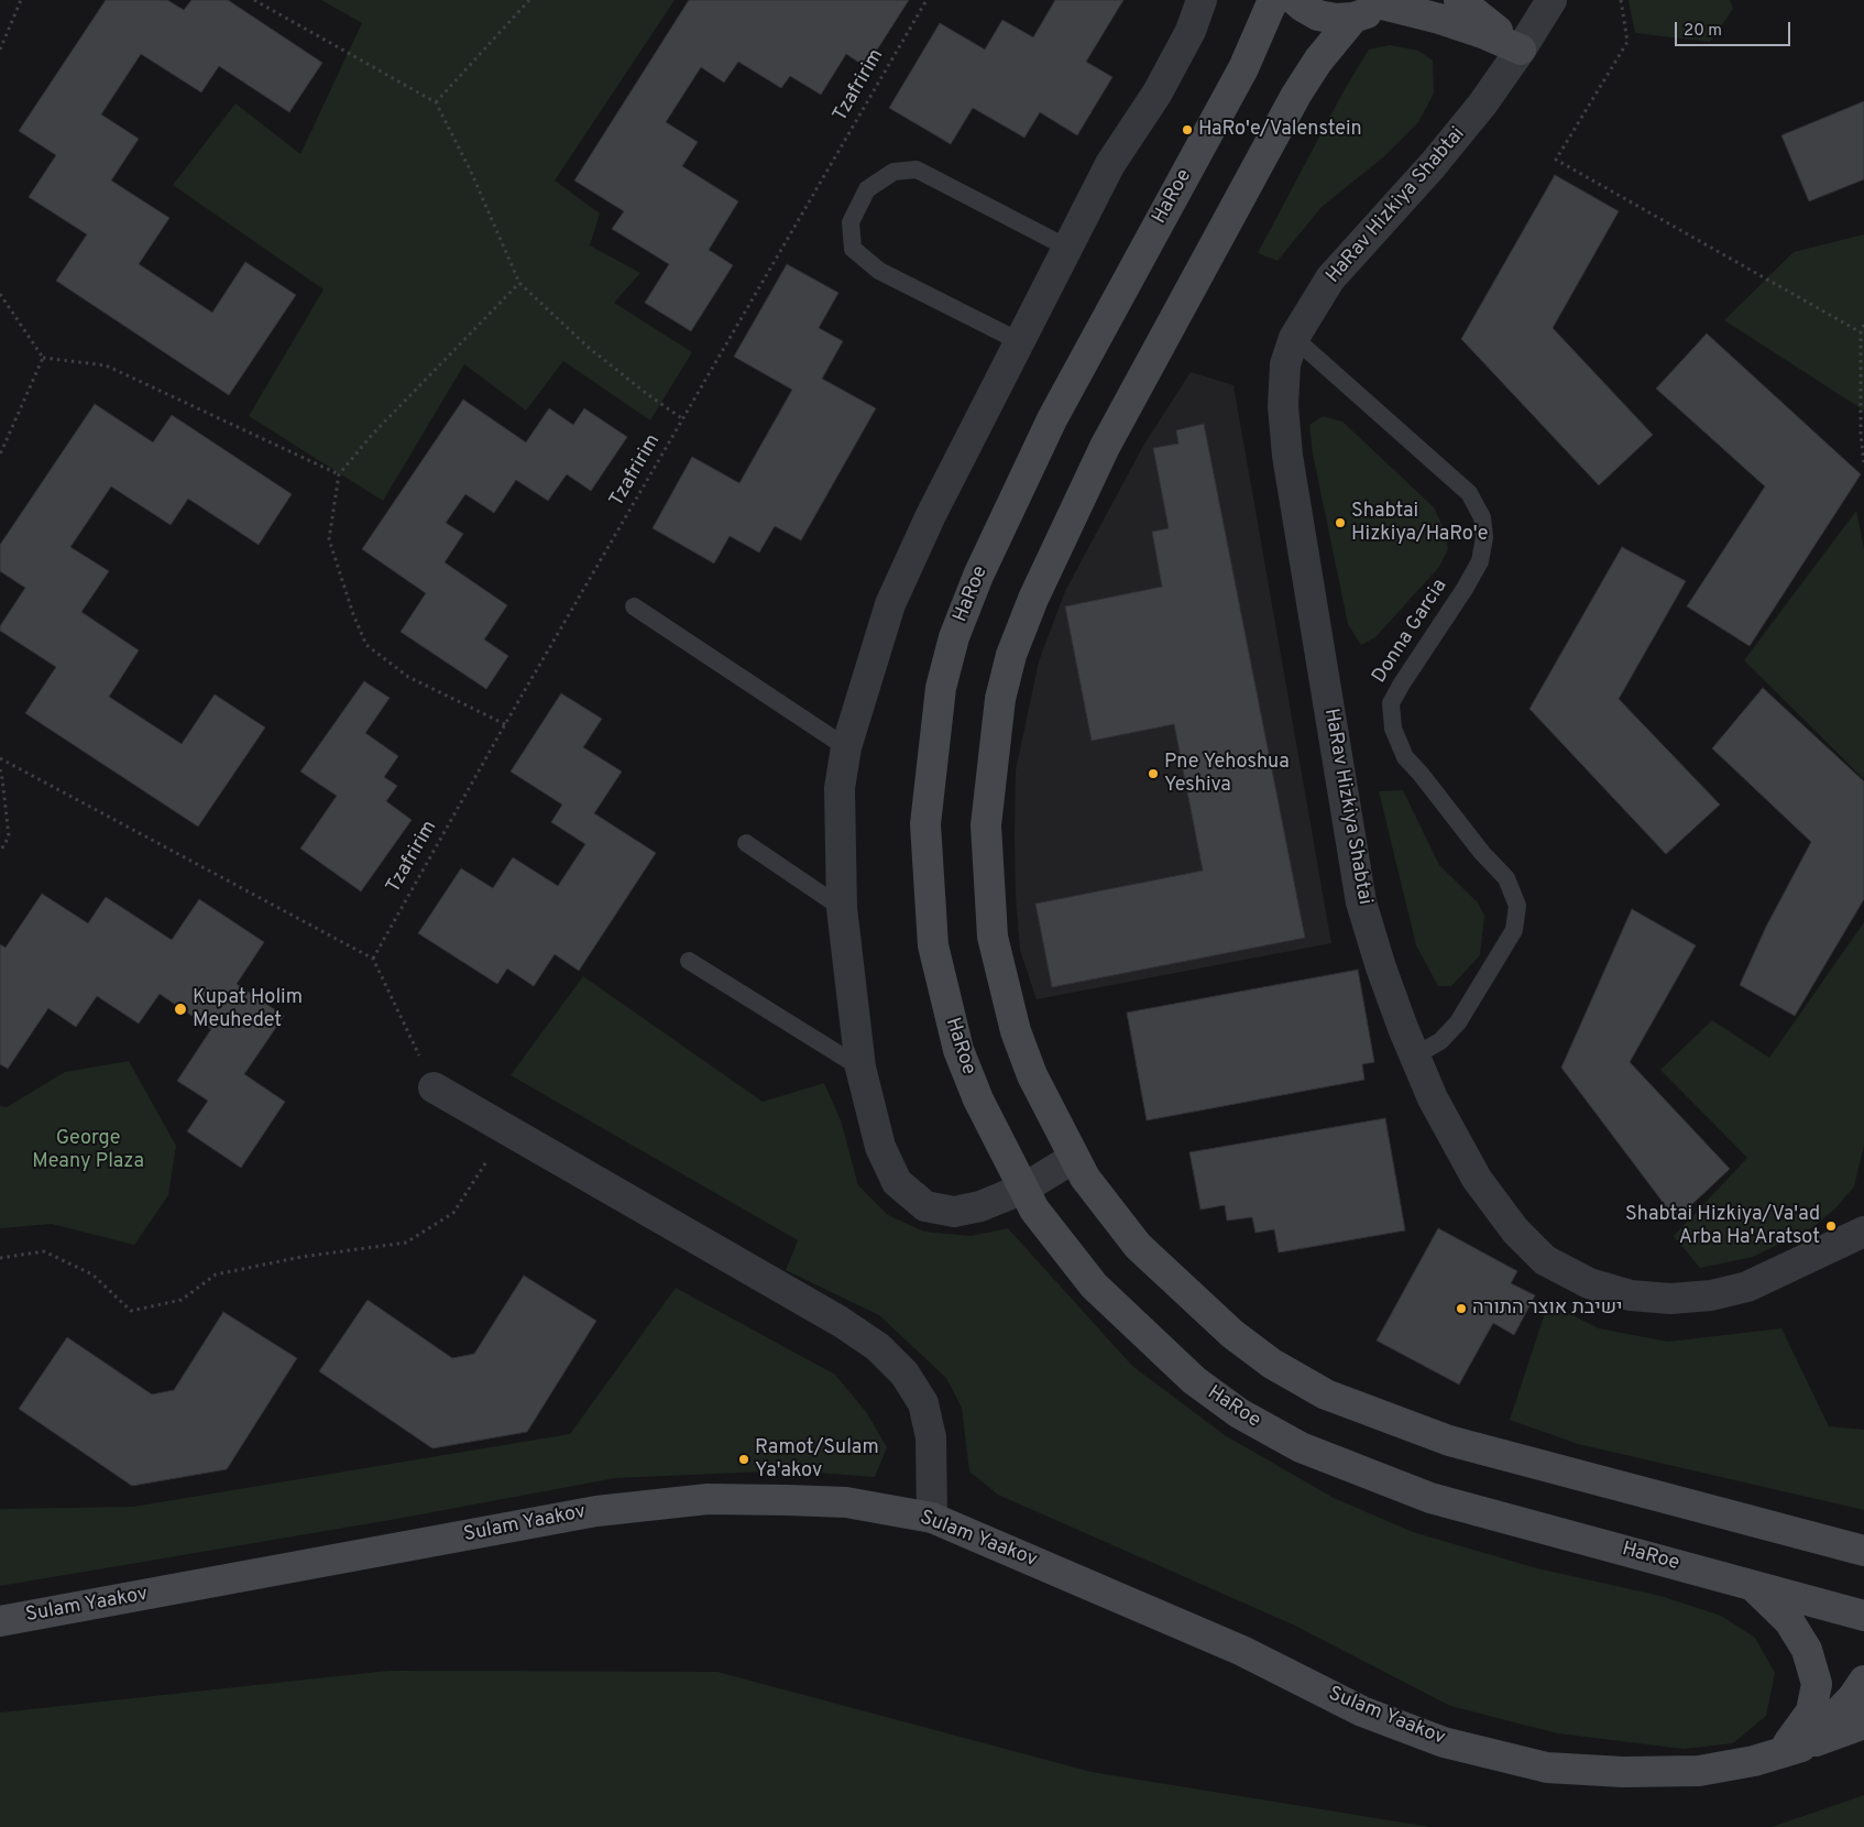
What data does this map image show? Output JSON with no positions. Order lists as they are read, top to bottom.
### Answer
{
  "streets": {
    "street": ["HaRoe", "HaRav Hizkiya Shabtai", "Sulam Yaakov"],
    "lane": ["Donna Garcia"],
    "path": ["Tzafririm"]
  },
  "crossings": [
    ["HaRav Hizkiya Shabtai", "Donna Garcia"]
  ],
  "parks": ["George Meany Plaza"],
  "places": [
    "HaRo'e/Valenstein",
    "Shabtai Hizkiya/HaRo'e",
    "Pne Yehoshua Yeshiva",
    "Kupat Holim Meuhedet",
    "Shabtai Hizkiya/Va'ad Arba Ha'Aratsot",
    "ישיבת אוצר התורה",
    "Ramot/Sulam Ya'akov"
  ],
  "scale_bar": "20 m"
}
